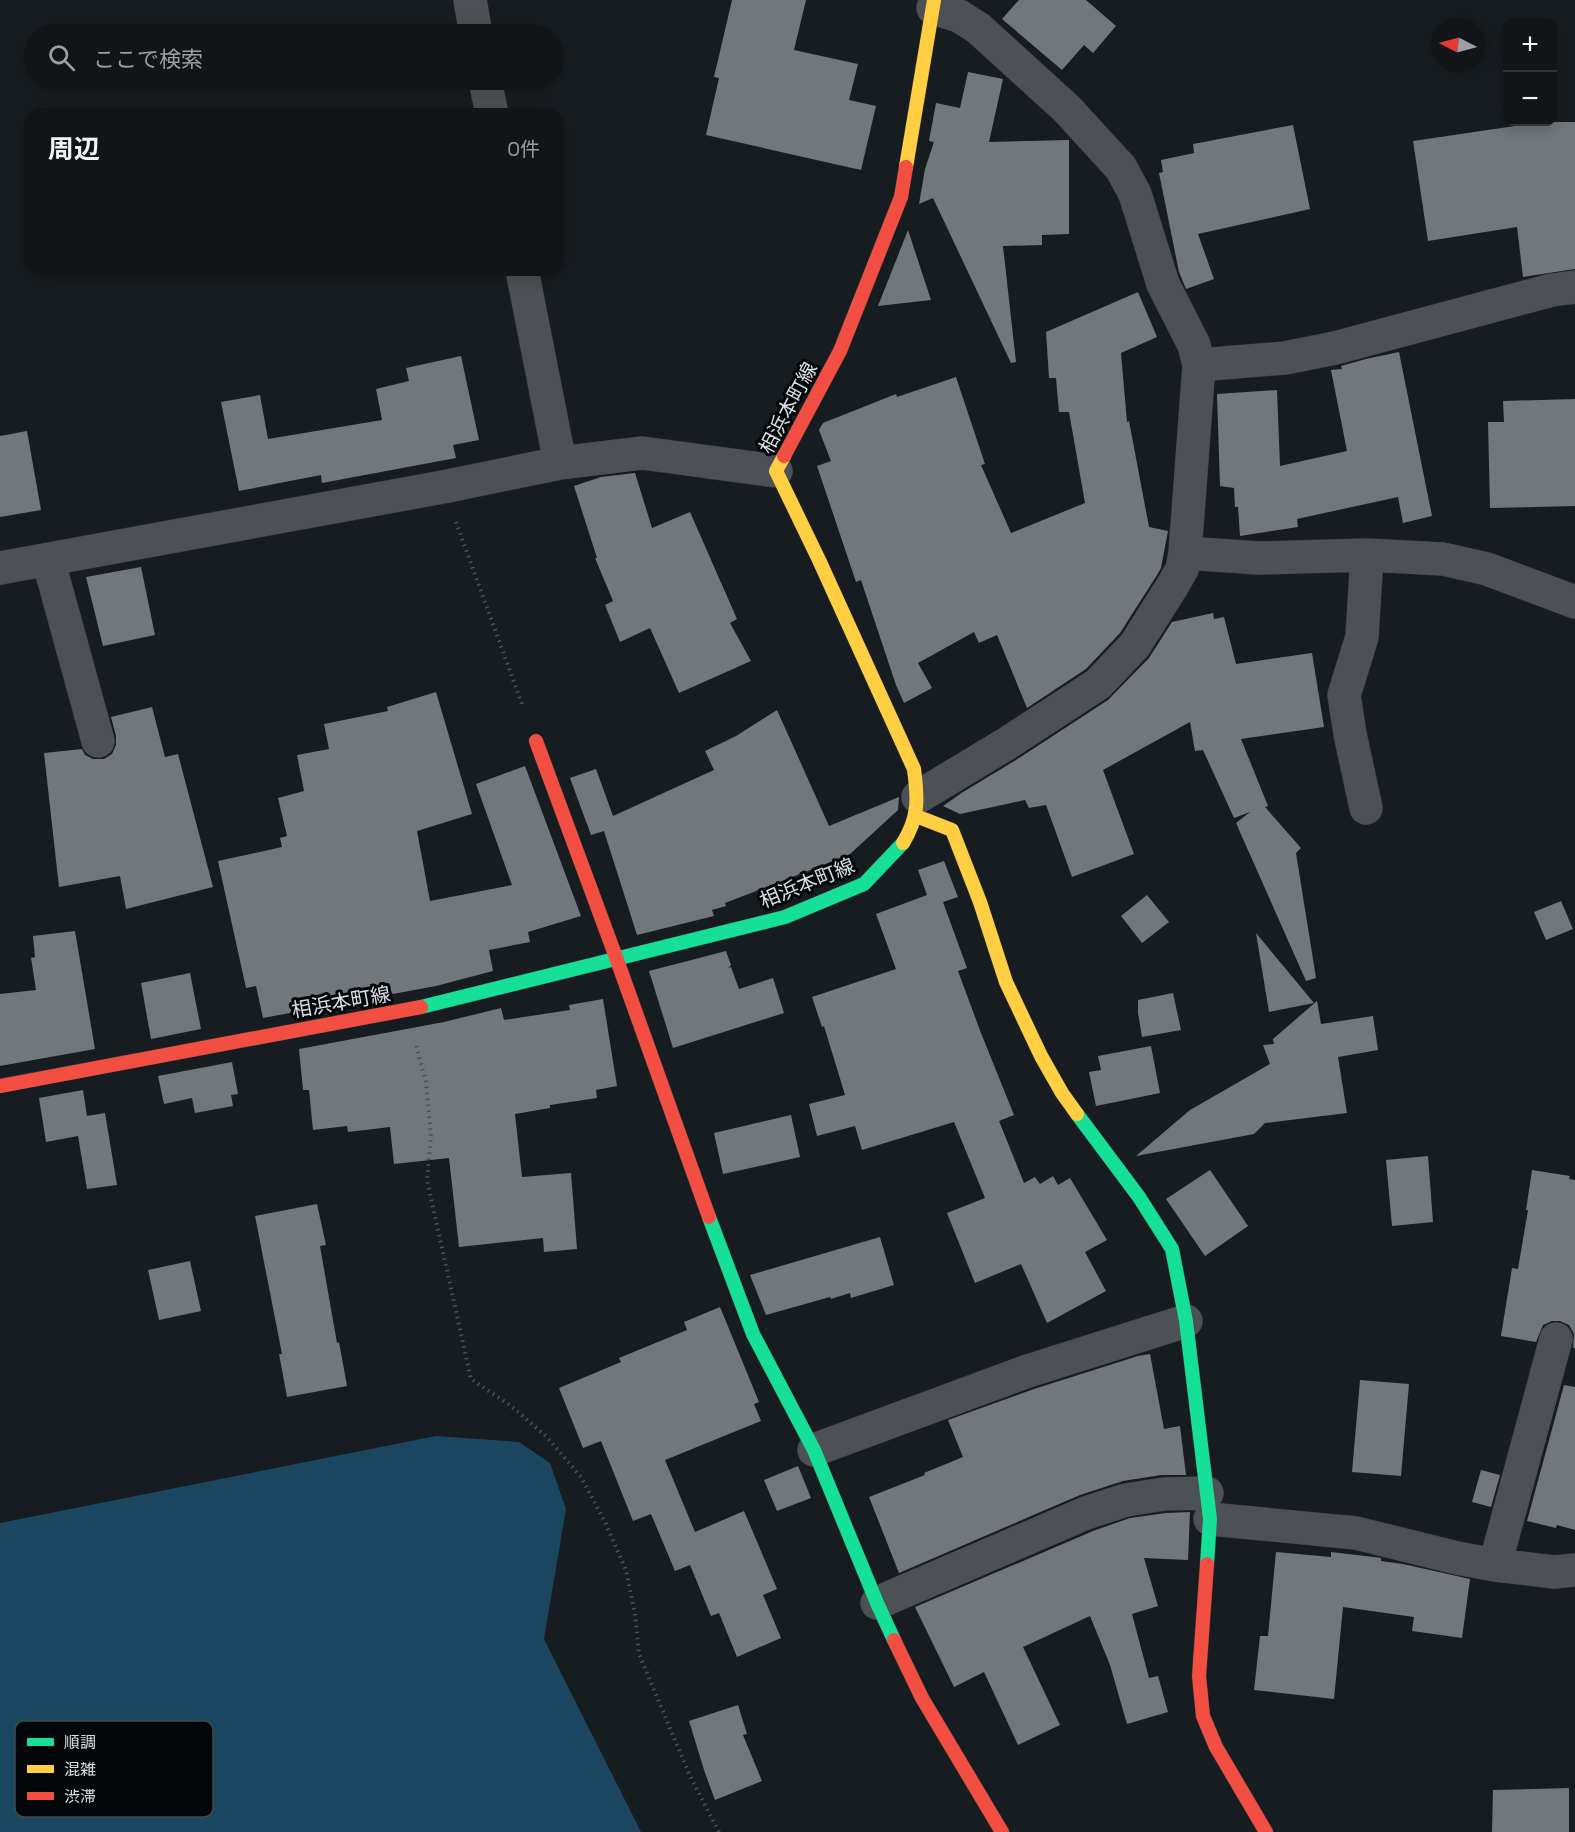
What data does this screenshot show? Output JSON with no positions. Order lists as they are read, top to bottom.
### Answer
{
  "streets": {
    "street": ["相浜本町線"]
  },
  "legend": ["順調", "混雑", "渋滞"],
  "north": "left",
  "page": {
    "map_buttons": ["+", "−"],
    "search": "ここで検索",
    "heading": ["周辺", "0件"]
  }
}
